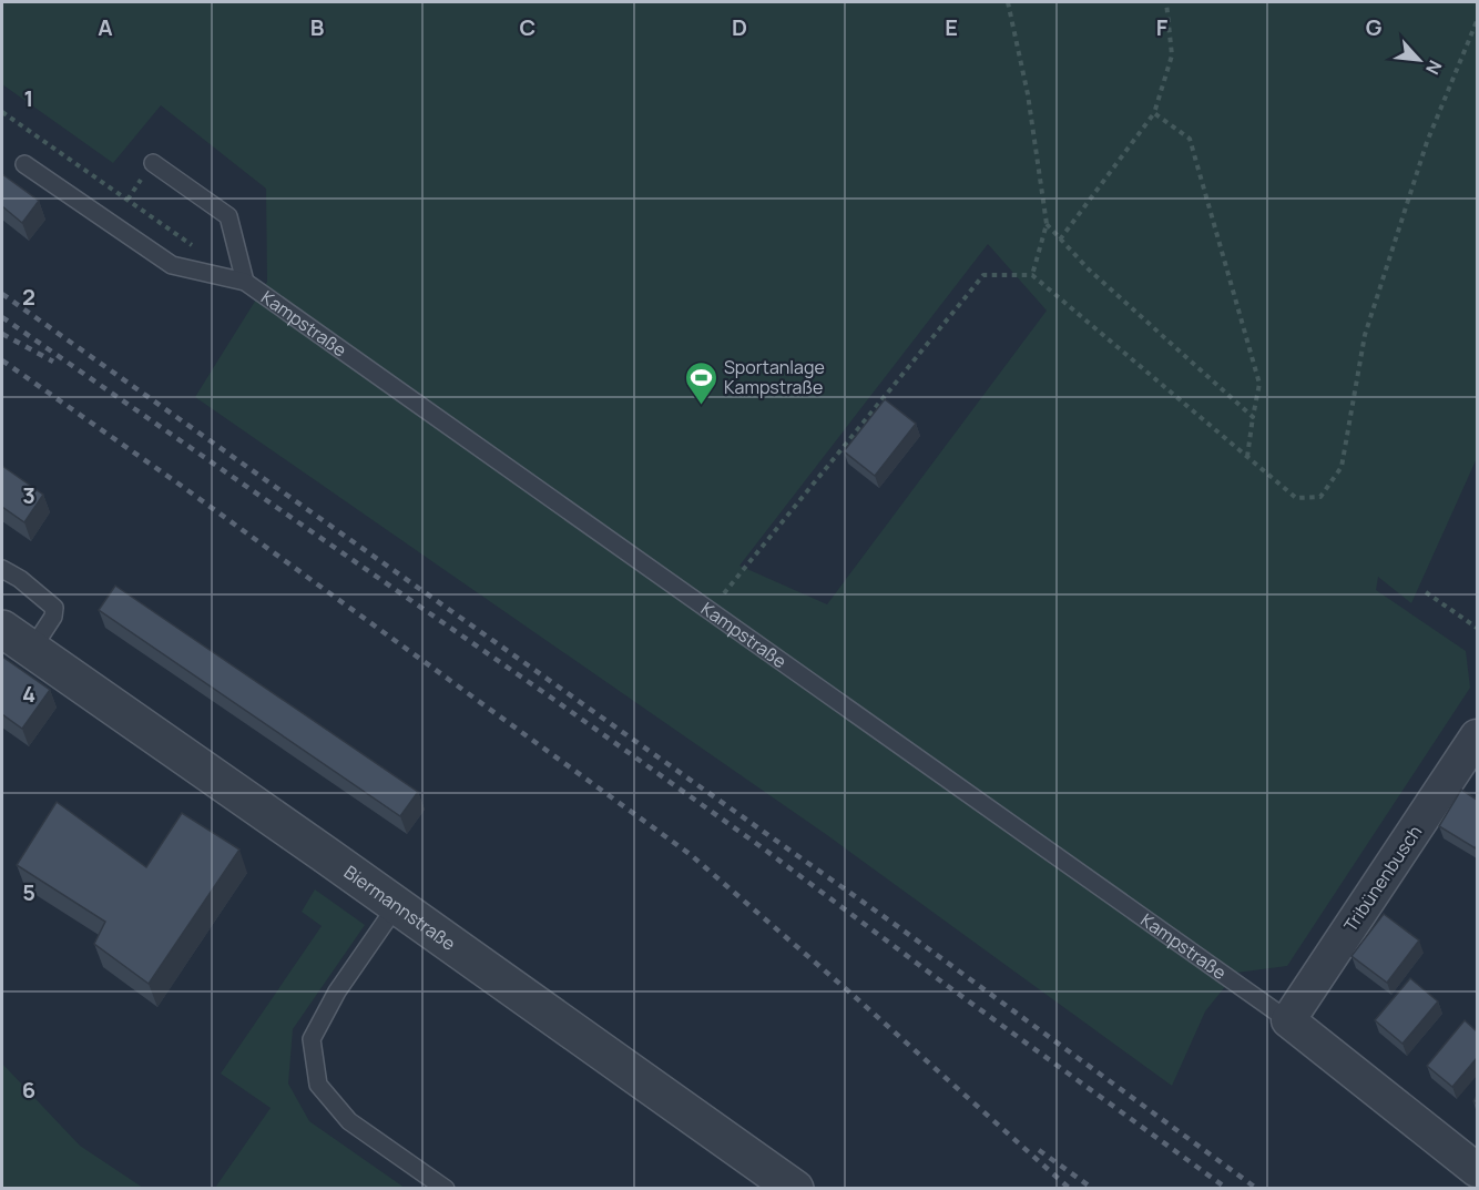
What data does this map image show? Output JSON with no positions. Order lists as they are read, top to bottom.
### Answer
{
  "streets": {
    "street": ["Kampstraße", "Tribünenbusch", "Biermannstraße"]
  },
  "crossings": [
    ["Kampstraße", "Tribünenbusch"]
  ],
  "places": {
    "sports": ["Sportanlage Kampstraße"]
  },
  "north": "bottom right",
  "grid": {
    "columns": [
      "A",
      "B",
      "C",
      "D",
      "E",
      "F",
      "G"
    ],
    "rows": [
      "1",
      "2",
      "3",
      "4",
      "5",
      "6"
    ]
  }
}
